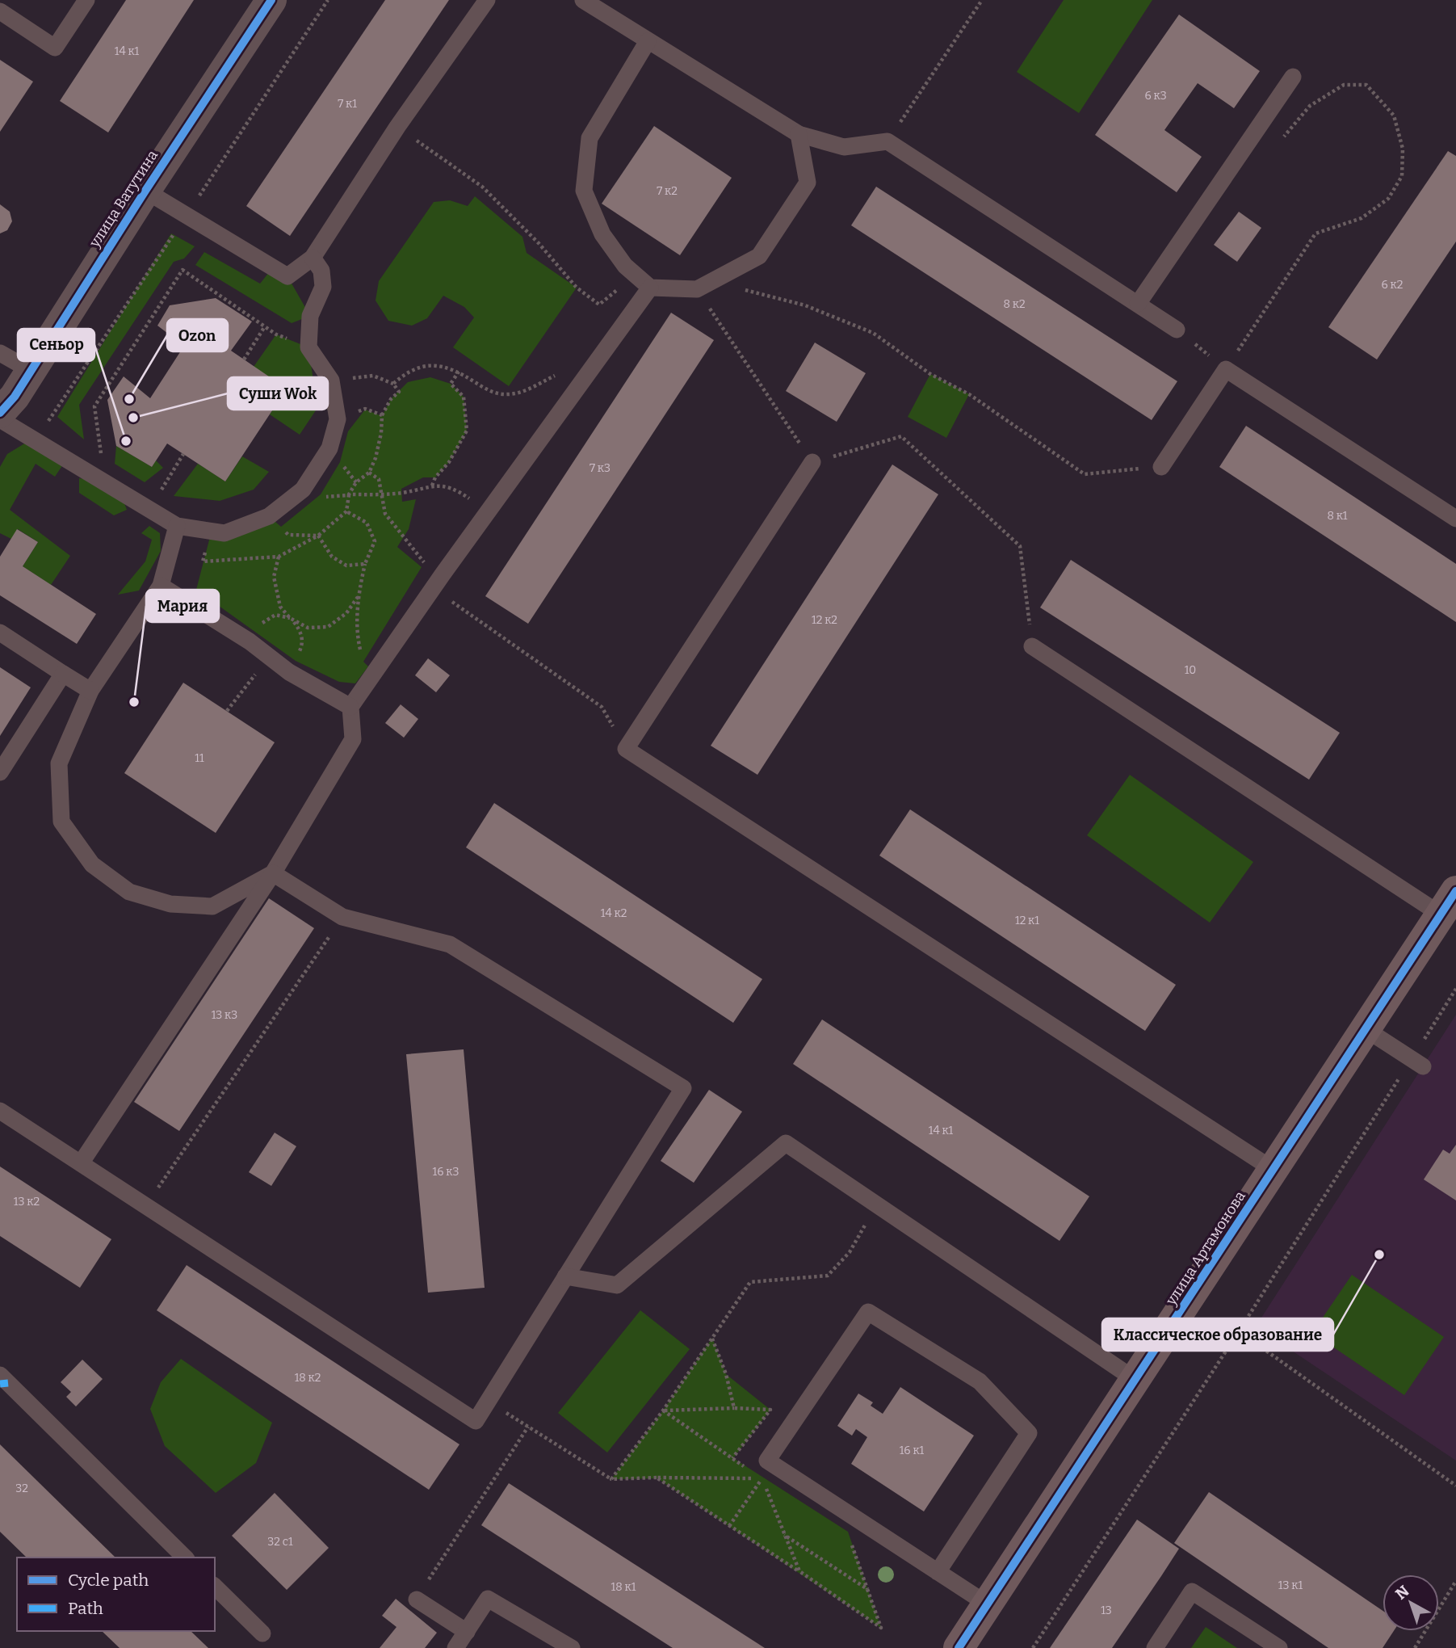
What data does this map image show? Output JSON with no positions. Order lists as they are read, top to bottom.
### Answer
{
  "streets": {
    "street": ["улица Ватутина", "улица Артамонова"]
  },
  "places": [
    "Ozon",
    "Суши Wok",
    "Сеньор",
    "Мария",
    "Классическое образование"
  ],
  "house_numbers": [
    "14 к1",
    "6 к3",
    "7 к1",
    "7 к2",
    "6 к2",
    "8 к2",
    "7 к3",
    "8 к1",
    "12 к2",
    "10",
    "11",
    "14 к2",
    "12 к1",
    "13 к3",
    "14 к1",
    "16 к3",
    "13 к2",
    "18 к2",
    "16 к1",
    "32",
    "32 с1",
    "13 к1",
    "18 к1",
    "13"
  ],
  "legend": ["Cycle path", "Path"],
  "north": "top left"
}
